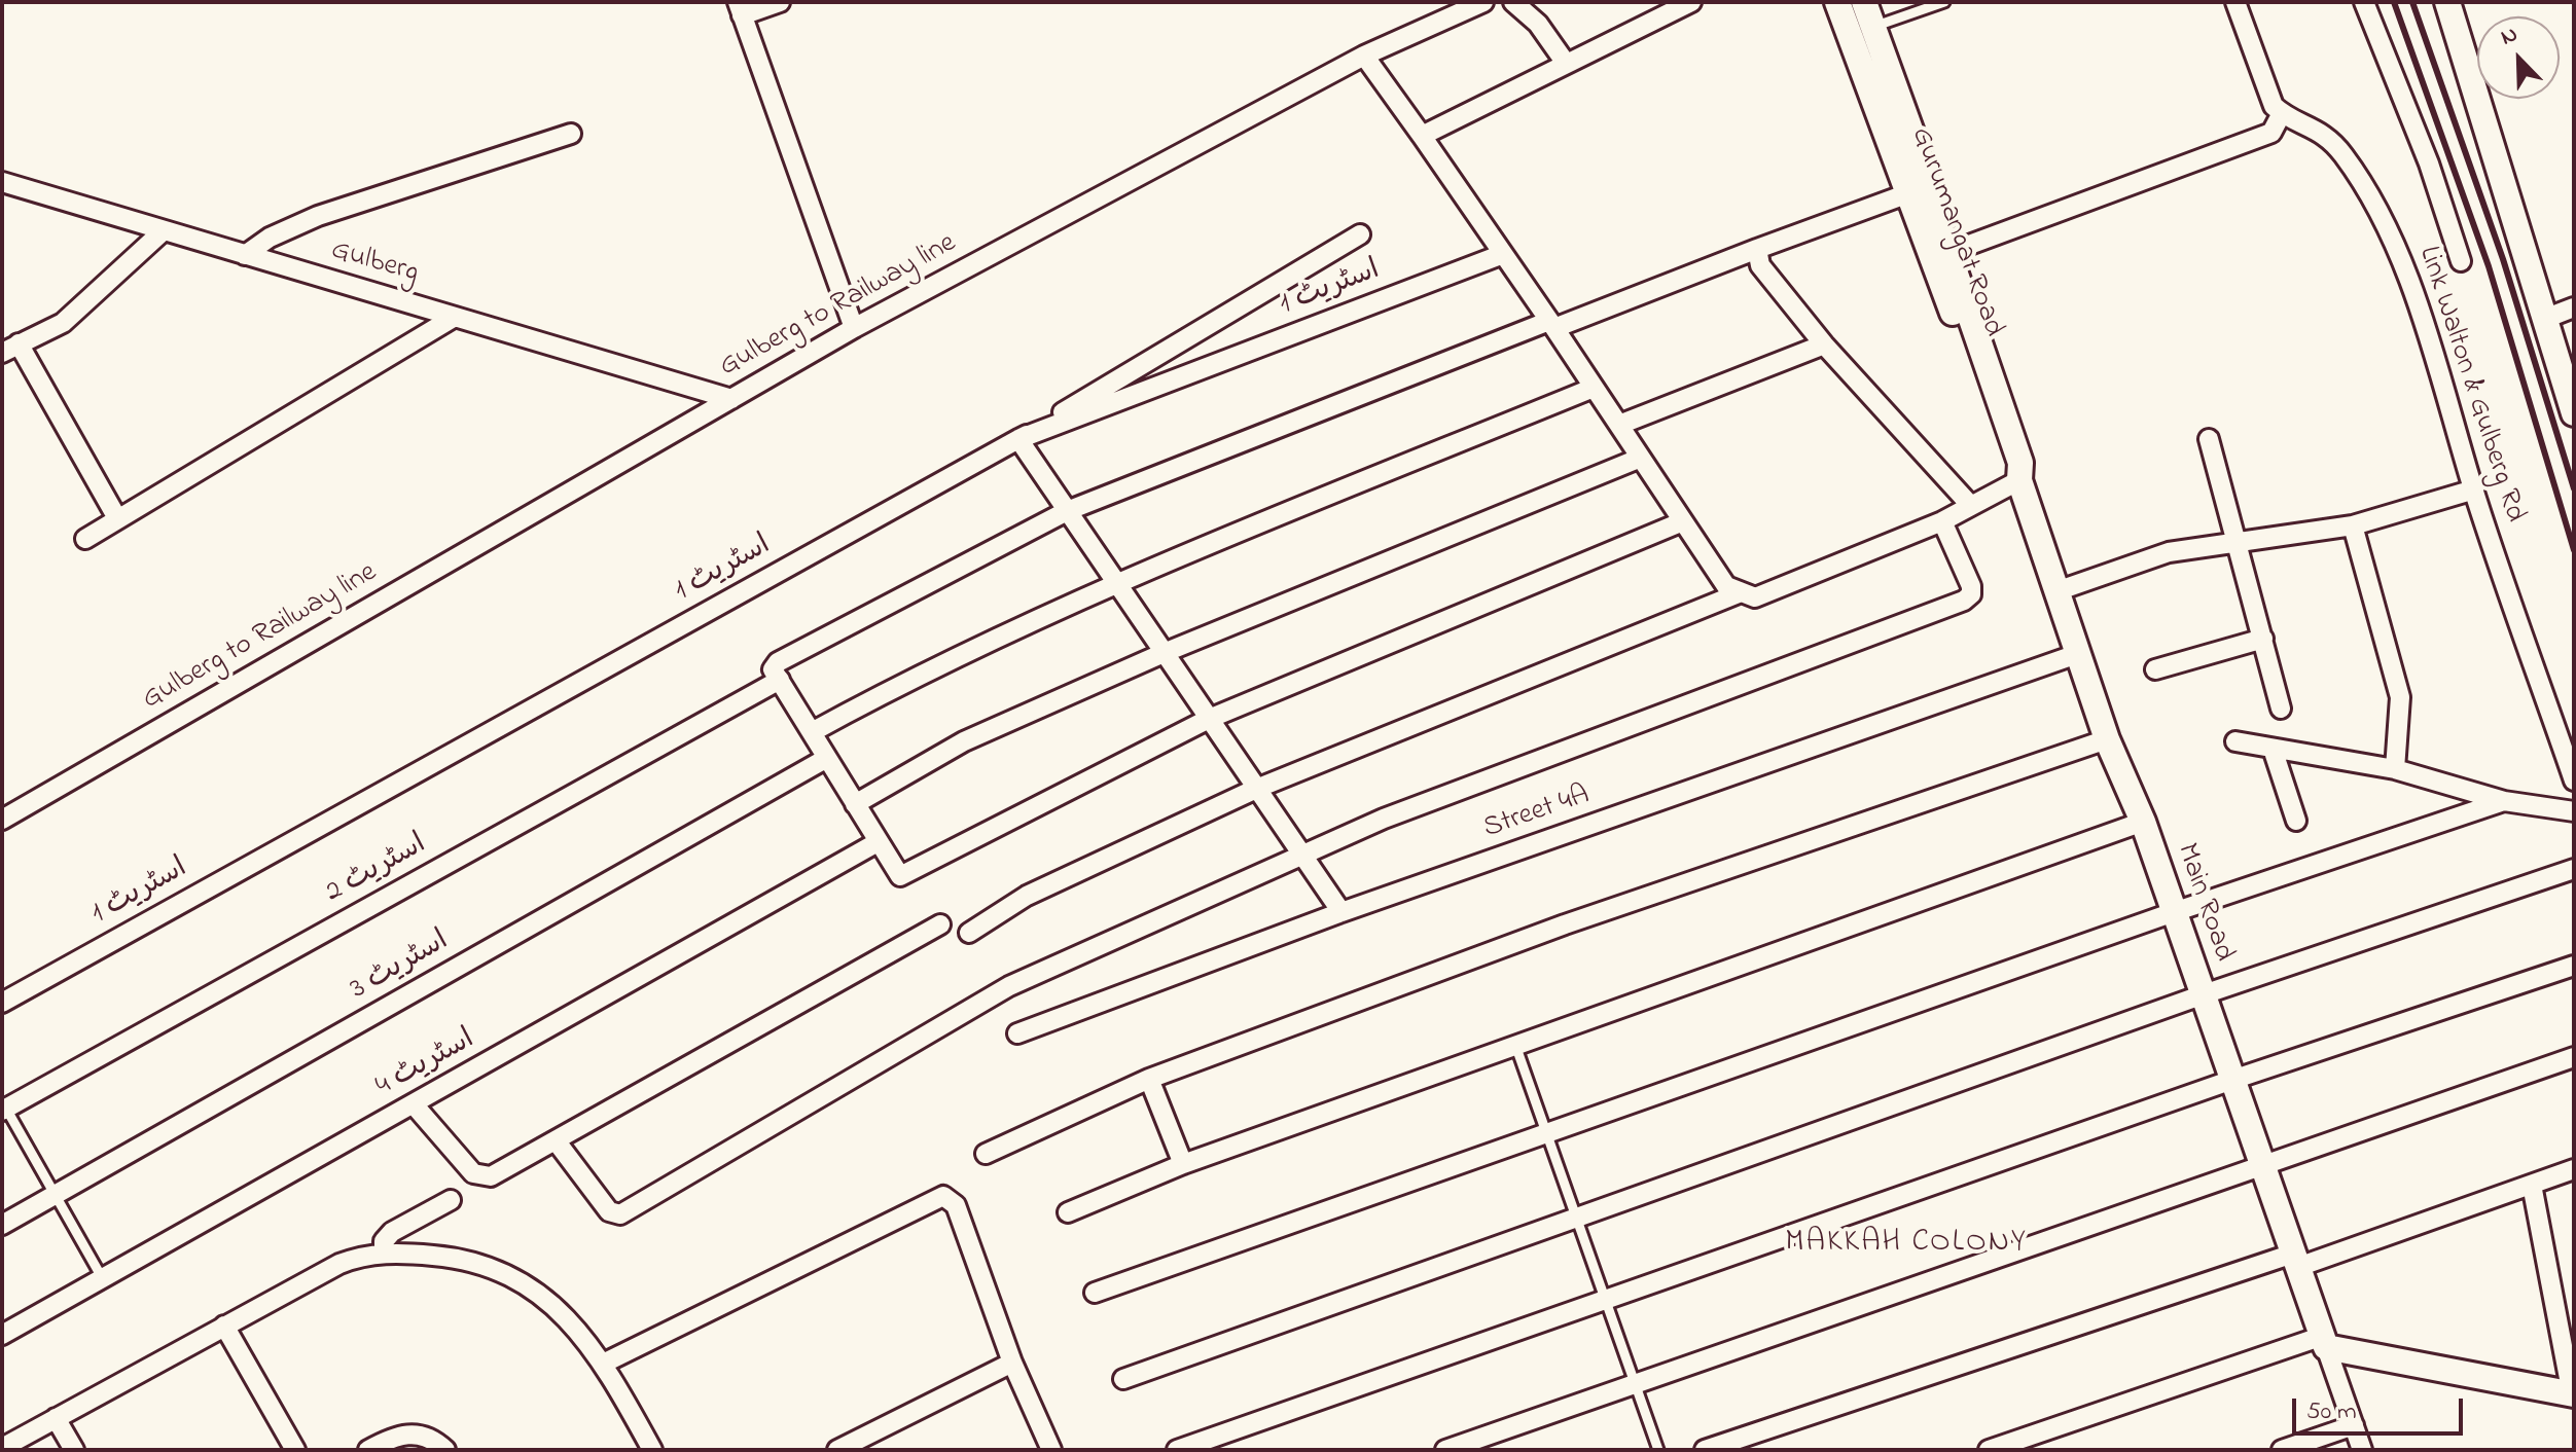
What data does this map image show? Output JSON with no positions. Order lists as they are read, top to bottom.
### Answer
{
  "streets": {
    "street": [
      "Gurumangat Road",
      "Gulberg",
      "اسٹریٹ 1",
      "Gulberg to Railway line",
      "Link Walton & Gulberg Rd",
      "Street 4A",
      "اسٹریٹ 2",
      "Main Road",
      "اسٹریٹ 3",
      "اسٹریٹ 4"
    ]
  },
  "crossings": [
    ["Gurumangat Road", "Main Road"],
    ["Gulberg", "Gulberg to Railway line"],
    ["Street 4A", "Main Road"]
  ],
  "districts": ["MAKKAH COLONY"],
  "scale_bar": "50 m",
  "north": "top left"
}
